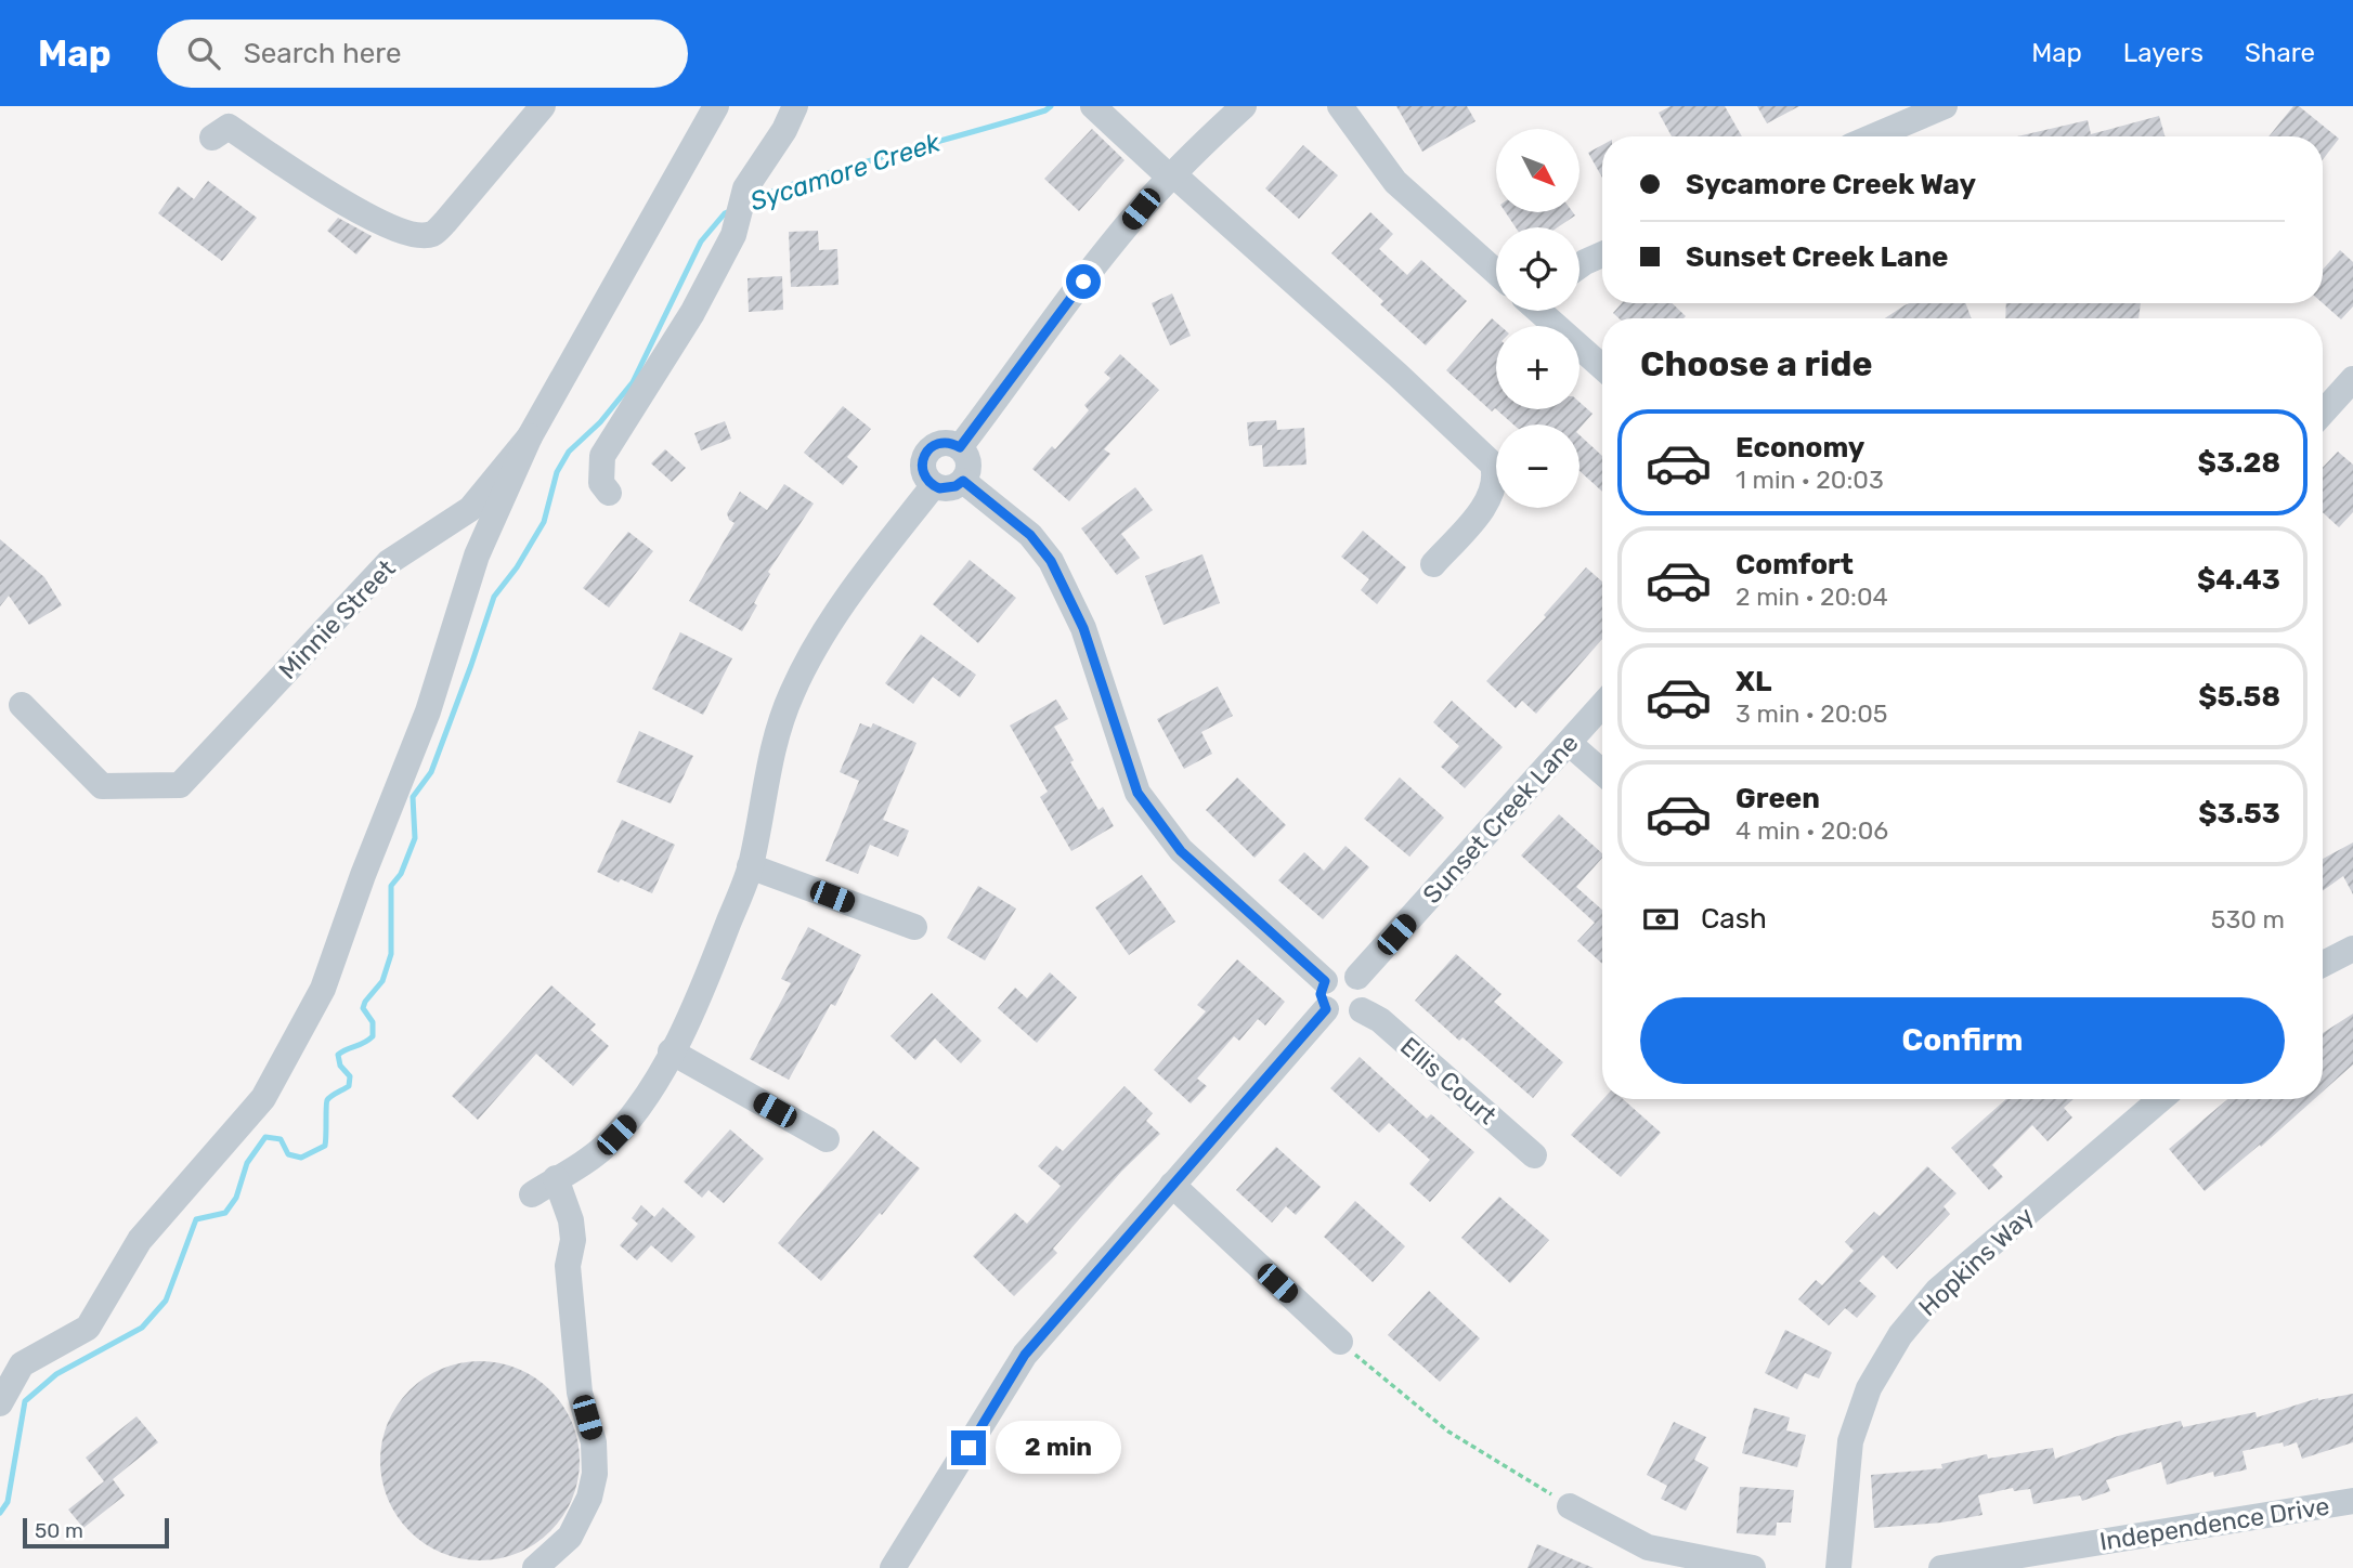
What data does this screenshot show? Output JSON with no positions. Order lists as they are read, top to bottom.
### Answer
{
  "streets": {
    "street": [
      "Minnie Street",
      "Sunset Creek Lane",
      "Ellis Court",
      "Hopkins Way",
      "Independence Drive"
    ]
  },
  "crossings": [
    ["Sunset Creek Lane", "Ellis Court"]
  ],
  "water": ["Sycamore Creek"],
  "scale_bar": "50 m",
  "north": "bottom right",
  "page": {
    "header": "Map",
    "search": "Search here",
    "nav": ["Map", "Layers", "Share"],
    "map_buttons": ["+", "−"],
    "banner": ["Sycamore Creek Way", "Sunset Creek Lane"],
    "heading": "Choose a ride",
    "list": [
      {
        "name": "Economy",
        "note": "1 min · 20:03",
        "value": "$3.28"
      },
      {
        "name": "Comfort",
        "note": "2 min · 20:04",
        "value": "$4.43"
      },
      {
        "name": "XL",
        "note": "3 min · 20:05",
        "value": "$5.58"
      },
      {
        "name": "Green",
        "note": "4 min · 20:06",
        "value": "$3.53"
      }
    ],
    "pay": ["Cash", "530 m"],
    "buttons": "Confirm",
    "bubble": "2 min",
    "scale": "50 m"
  }
}
